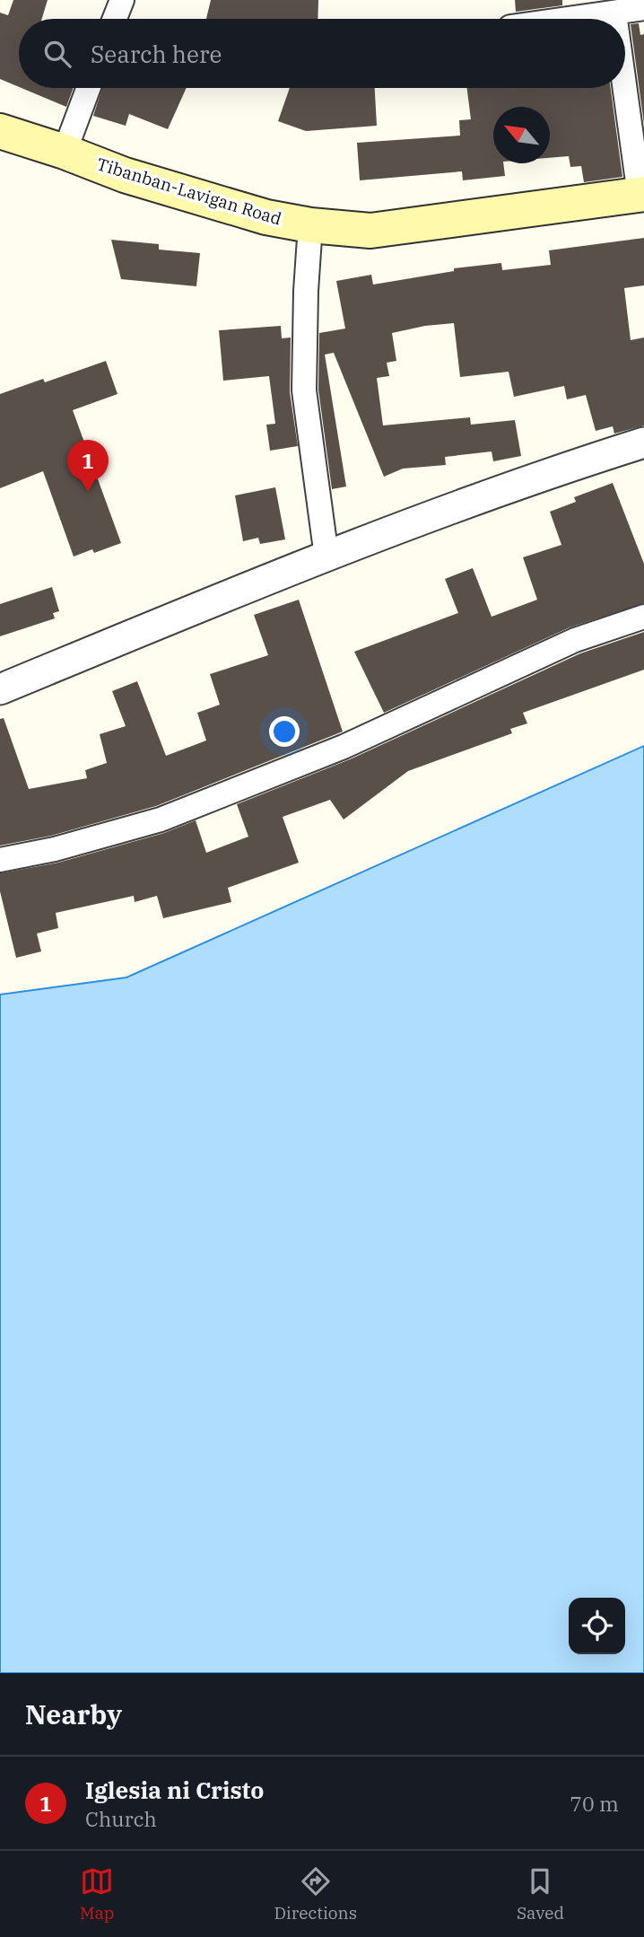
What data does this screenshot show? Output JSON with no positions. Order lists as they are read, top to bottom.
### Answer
{
  "streets": {
    "main road": ["Tibanban-Lavigan Road"]
  },
  "north": "top left",
  "page": {
    "search": "Search here",
    "pins": "1",
    "heading": "Nearby",
    "list": [
      {
        "mark": "1",
        "name": "Iglesia ni Cristo",
        "note": "Church",
        "value": "70 m"
      }
    ],
    "nav": ["Map", "Directions", "Saved"]
  }
}
